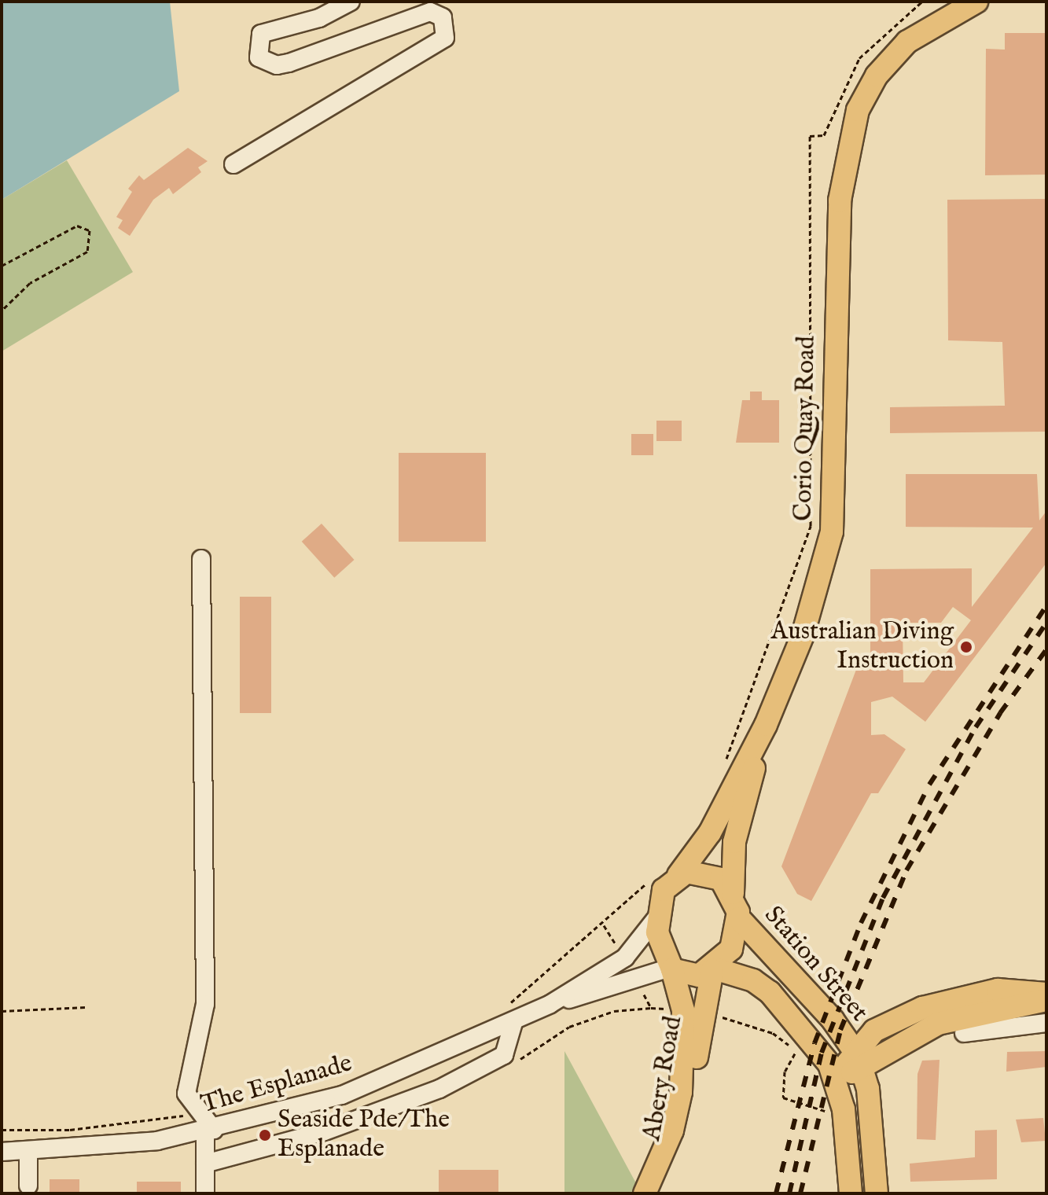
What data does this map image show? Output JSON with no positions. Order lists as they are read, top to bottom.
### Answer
{
  "streets": {
    "main road": ["Corio Quay Road", "Station Street", "Abery Road"],
    "street": ["The Esplanade"]
  },
  "crossings": [
    ["Corio Quay Road", "Station Street"],
    ["Corio Quay Road", "Abery Road"],
    ["Corio Quay Road", "The Esplanade"],
    ["Station Street", "Abery Road"],
    ["Station Street", "The Esplanade"],
    ["Abery Road", "The Esplanade"]
  ],
  "places": ["Australian Diving Instruction", "Seaside Pde/The Esplanade"]
}
